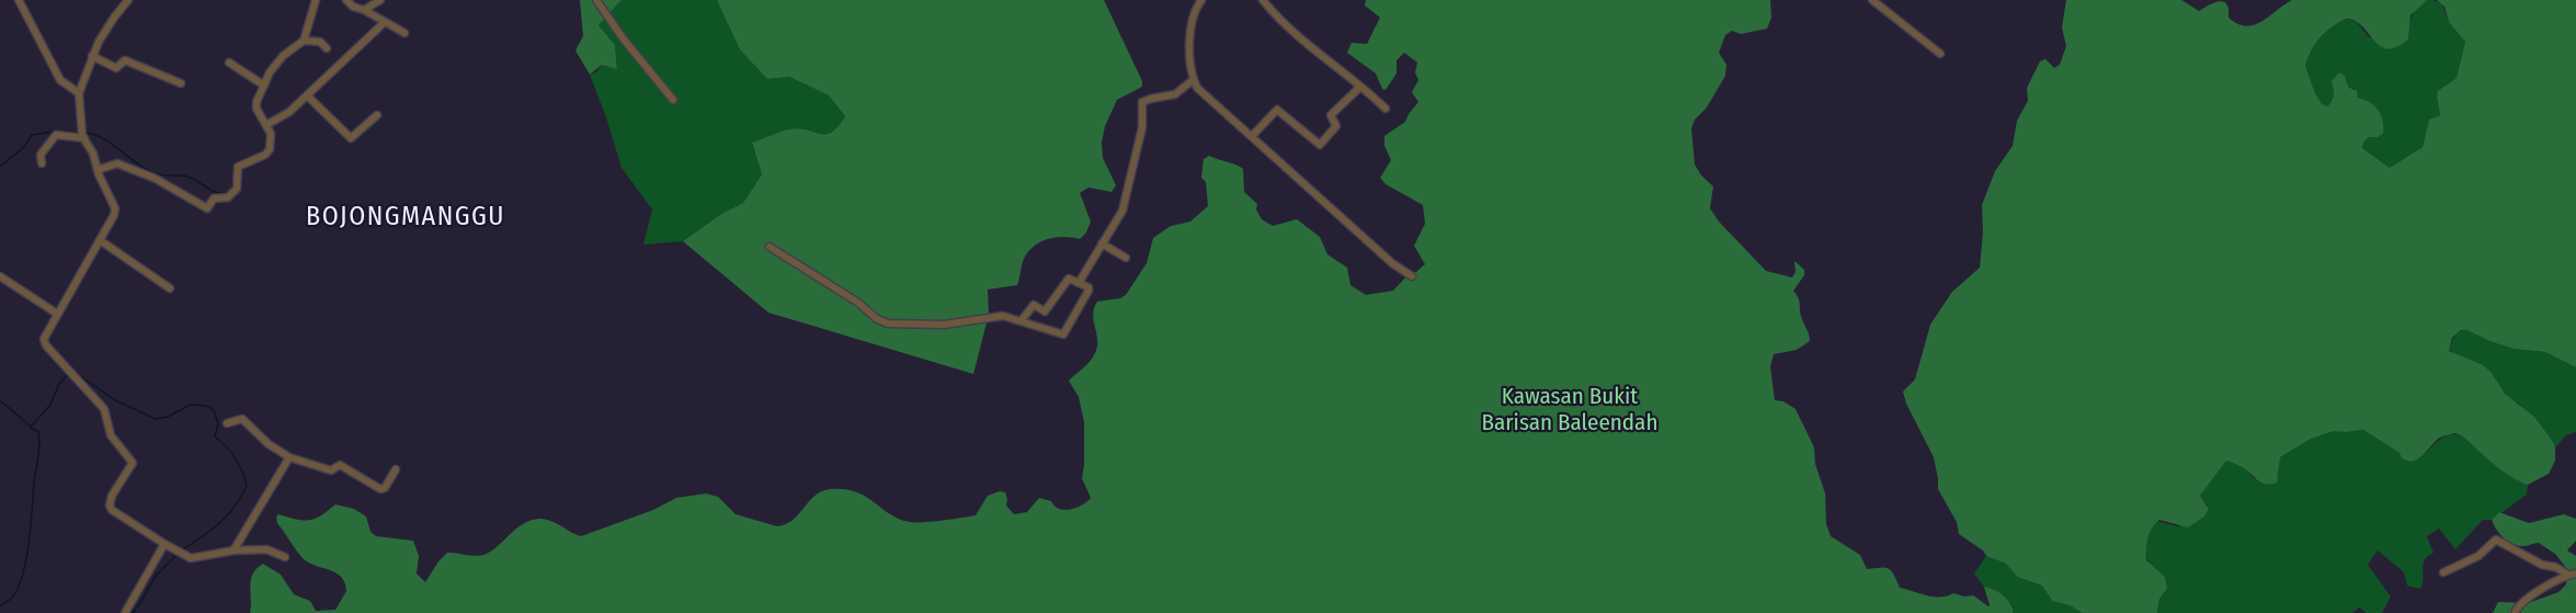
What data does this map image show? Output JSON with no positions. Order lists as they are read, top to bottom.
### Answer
{
  "districts": ["BOJONGMANGGU"],
  "parks": ["Kawasan Bukit Barisan Baleendah"]
}
